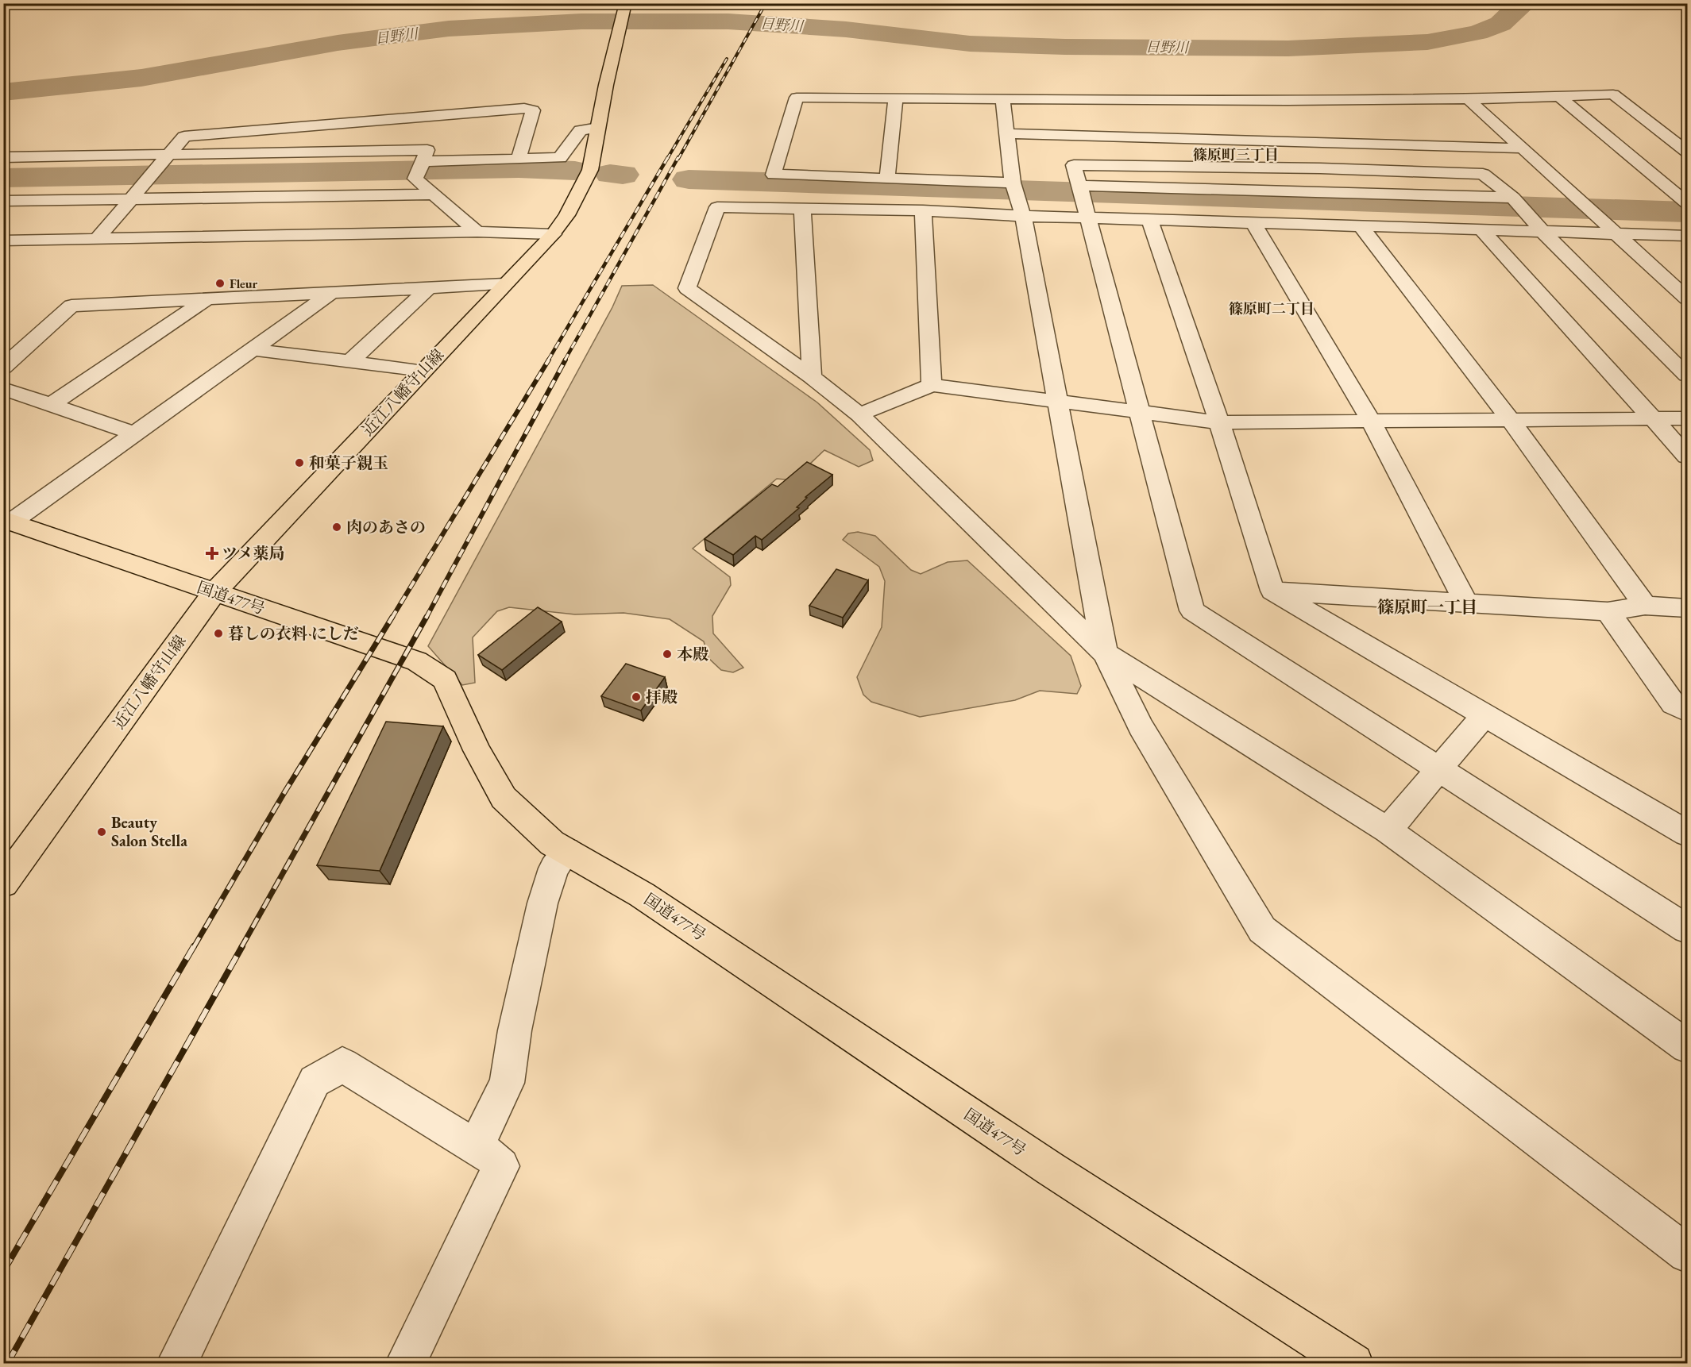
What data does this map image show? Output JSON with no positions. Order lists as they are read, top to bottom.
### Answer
{
  "streets": {
    "main road": ["近江八幡守山線", "国道477号"]
  },
  "crossings": [
    ["近江八幡守山線", "国道477号"]
  ],
  "districts": ["篠原町三丁目", "篠原町二丁目", "篠原町一丁目"],
  "water": ["日野川"],
  "places": {
    "other": [
      "Fleur",
      "和菓子親玉",
      "肉のあさの",
      "暮しの衣料 にしだ",
      "本殿",
      "拝殿",
      "Beauty Salon Stella"
    ],
    "health": ["ツメ薬局"]
  }
}
